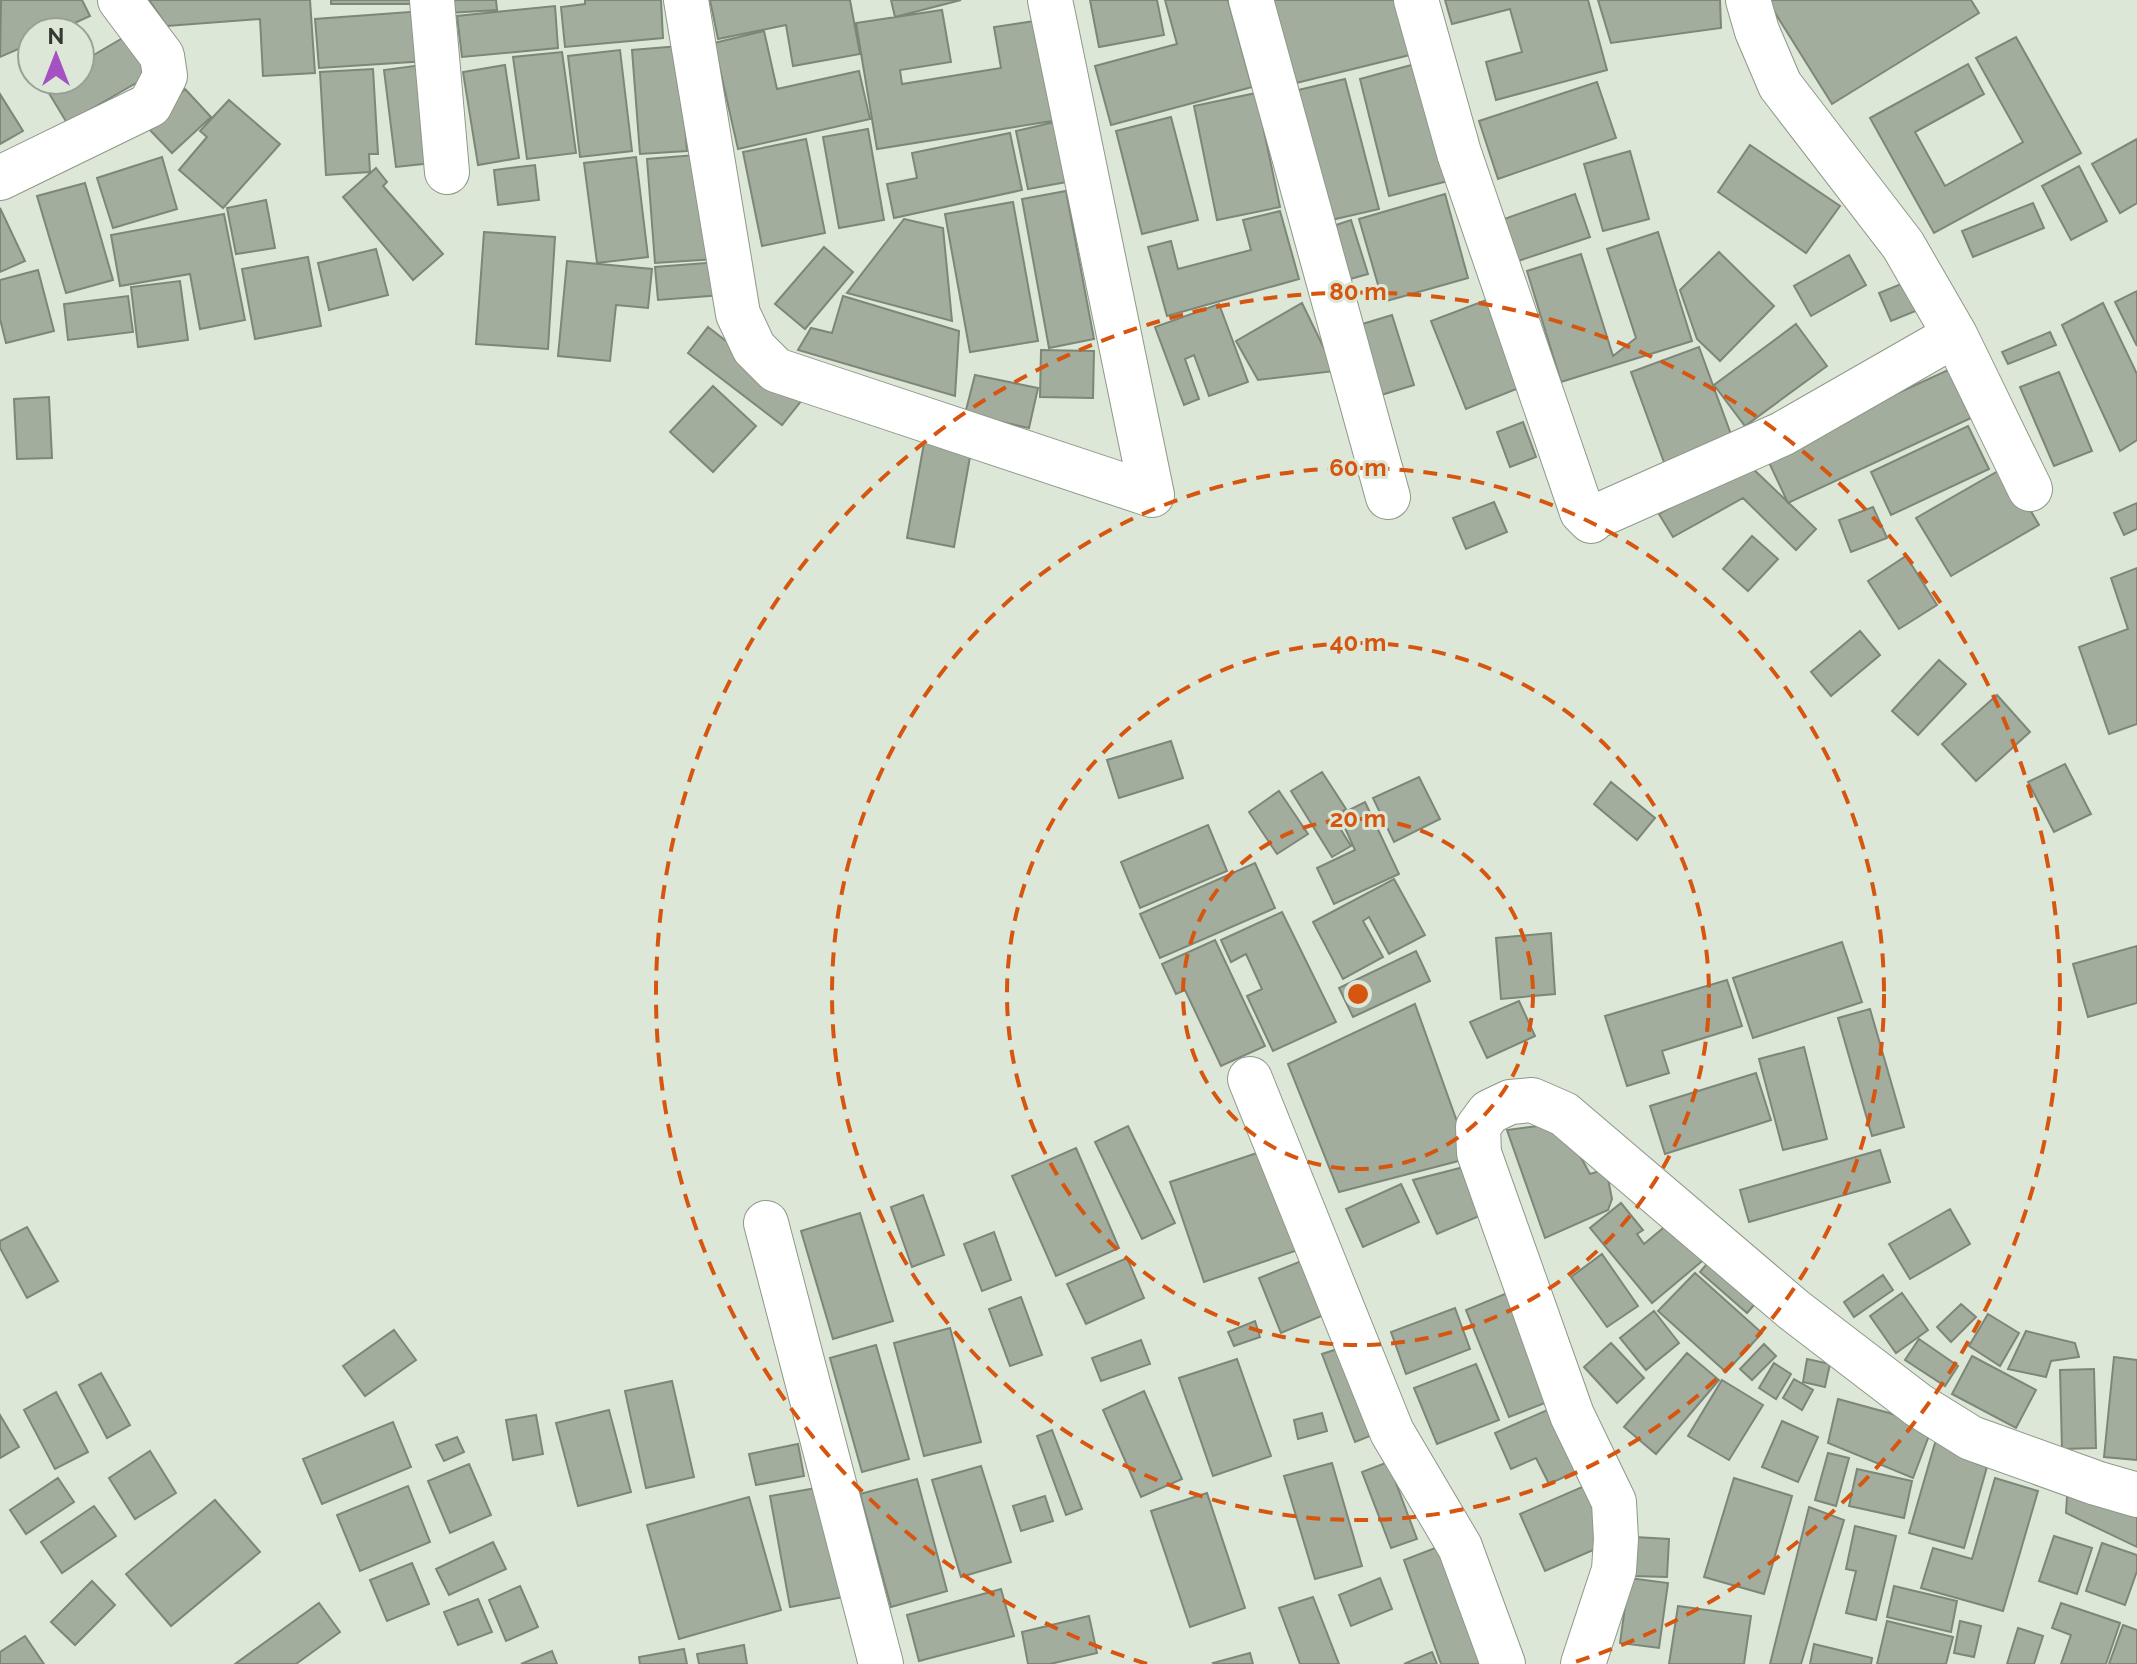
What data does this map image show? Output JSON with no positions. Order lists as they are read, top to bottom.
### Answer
{
  "north": "top",
  "rings": [
    "80 m",
    "60 m",
    "40 m",
    "20 m"
  ]
}
